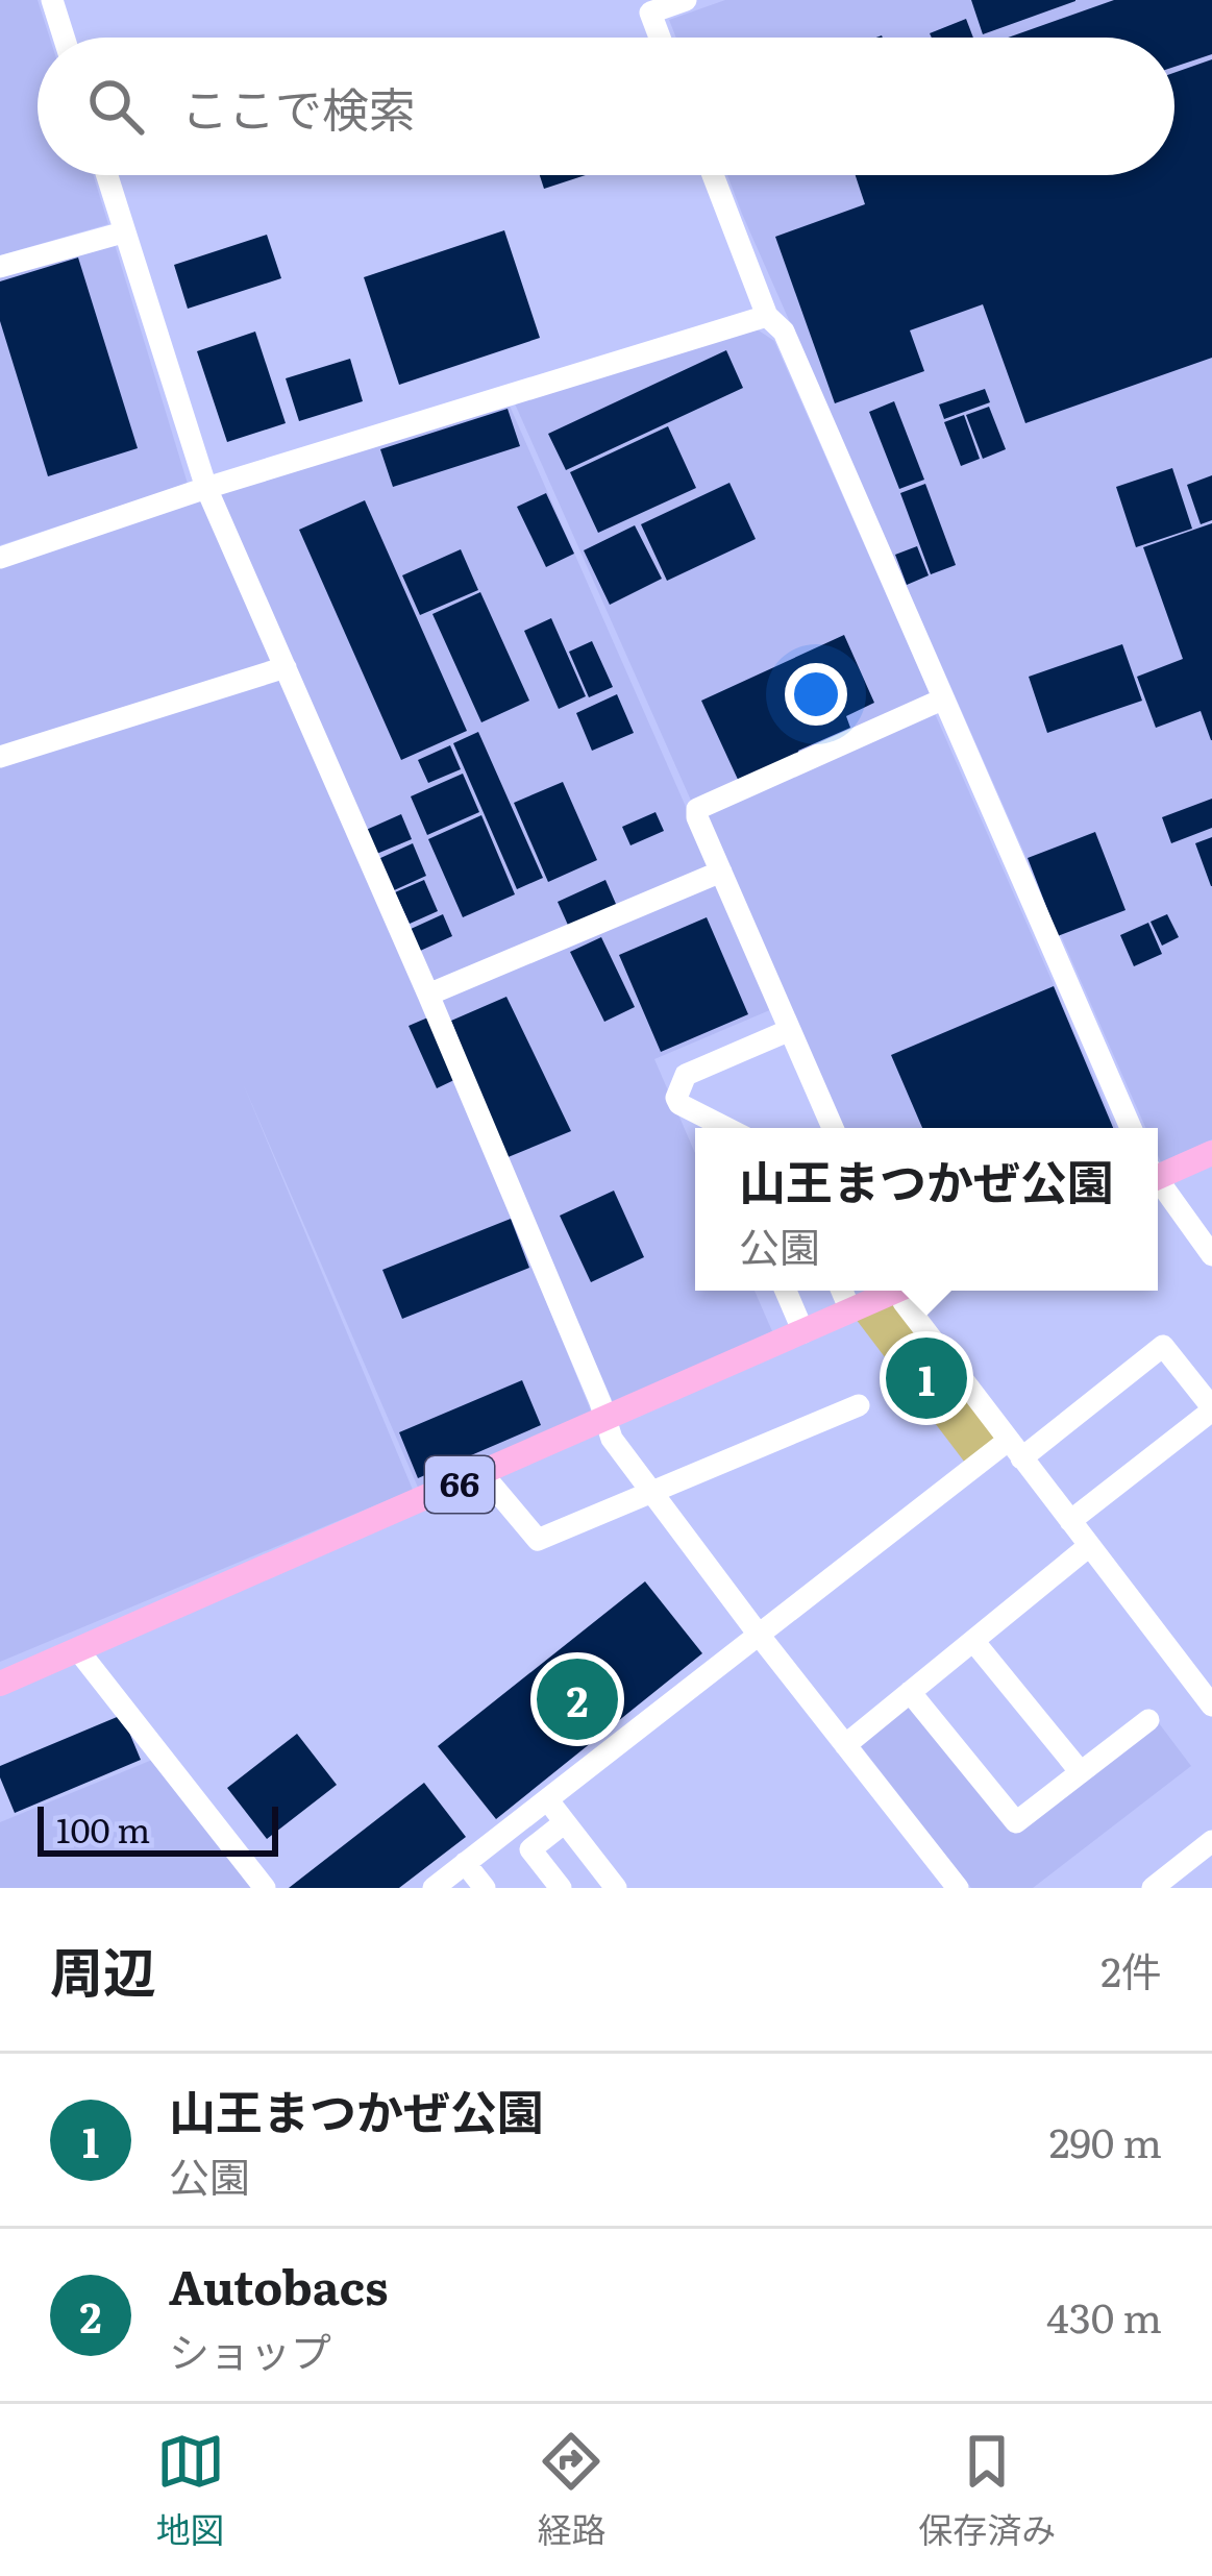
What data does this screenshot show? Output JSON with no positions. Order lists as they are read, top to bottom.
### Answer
{
  "streets": {
    "main road": ["66"]
  },
  "scale_bar": "100 m",
  "page": {
    "search": "ここで検索",
    "popup": ["山王まつかぜ公園", "公園"],
    "pins": ["1", "2"],
    "scale": "100 m",
    "heading": ["周辺", "2件"],
    "list": [
      {
        "mark": "1",
        "name": "山王まつかぜ公園",
        "note": "公園",
        "value": "290 m"
      },
      {
        "mark": "2",
        "name": "Autobacs",
        "note": "ショップ",
        "value": "430 m"
      }
    ],
    "nav": ["地図", "経路", "保存済み"]
  }
}
